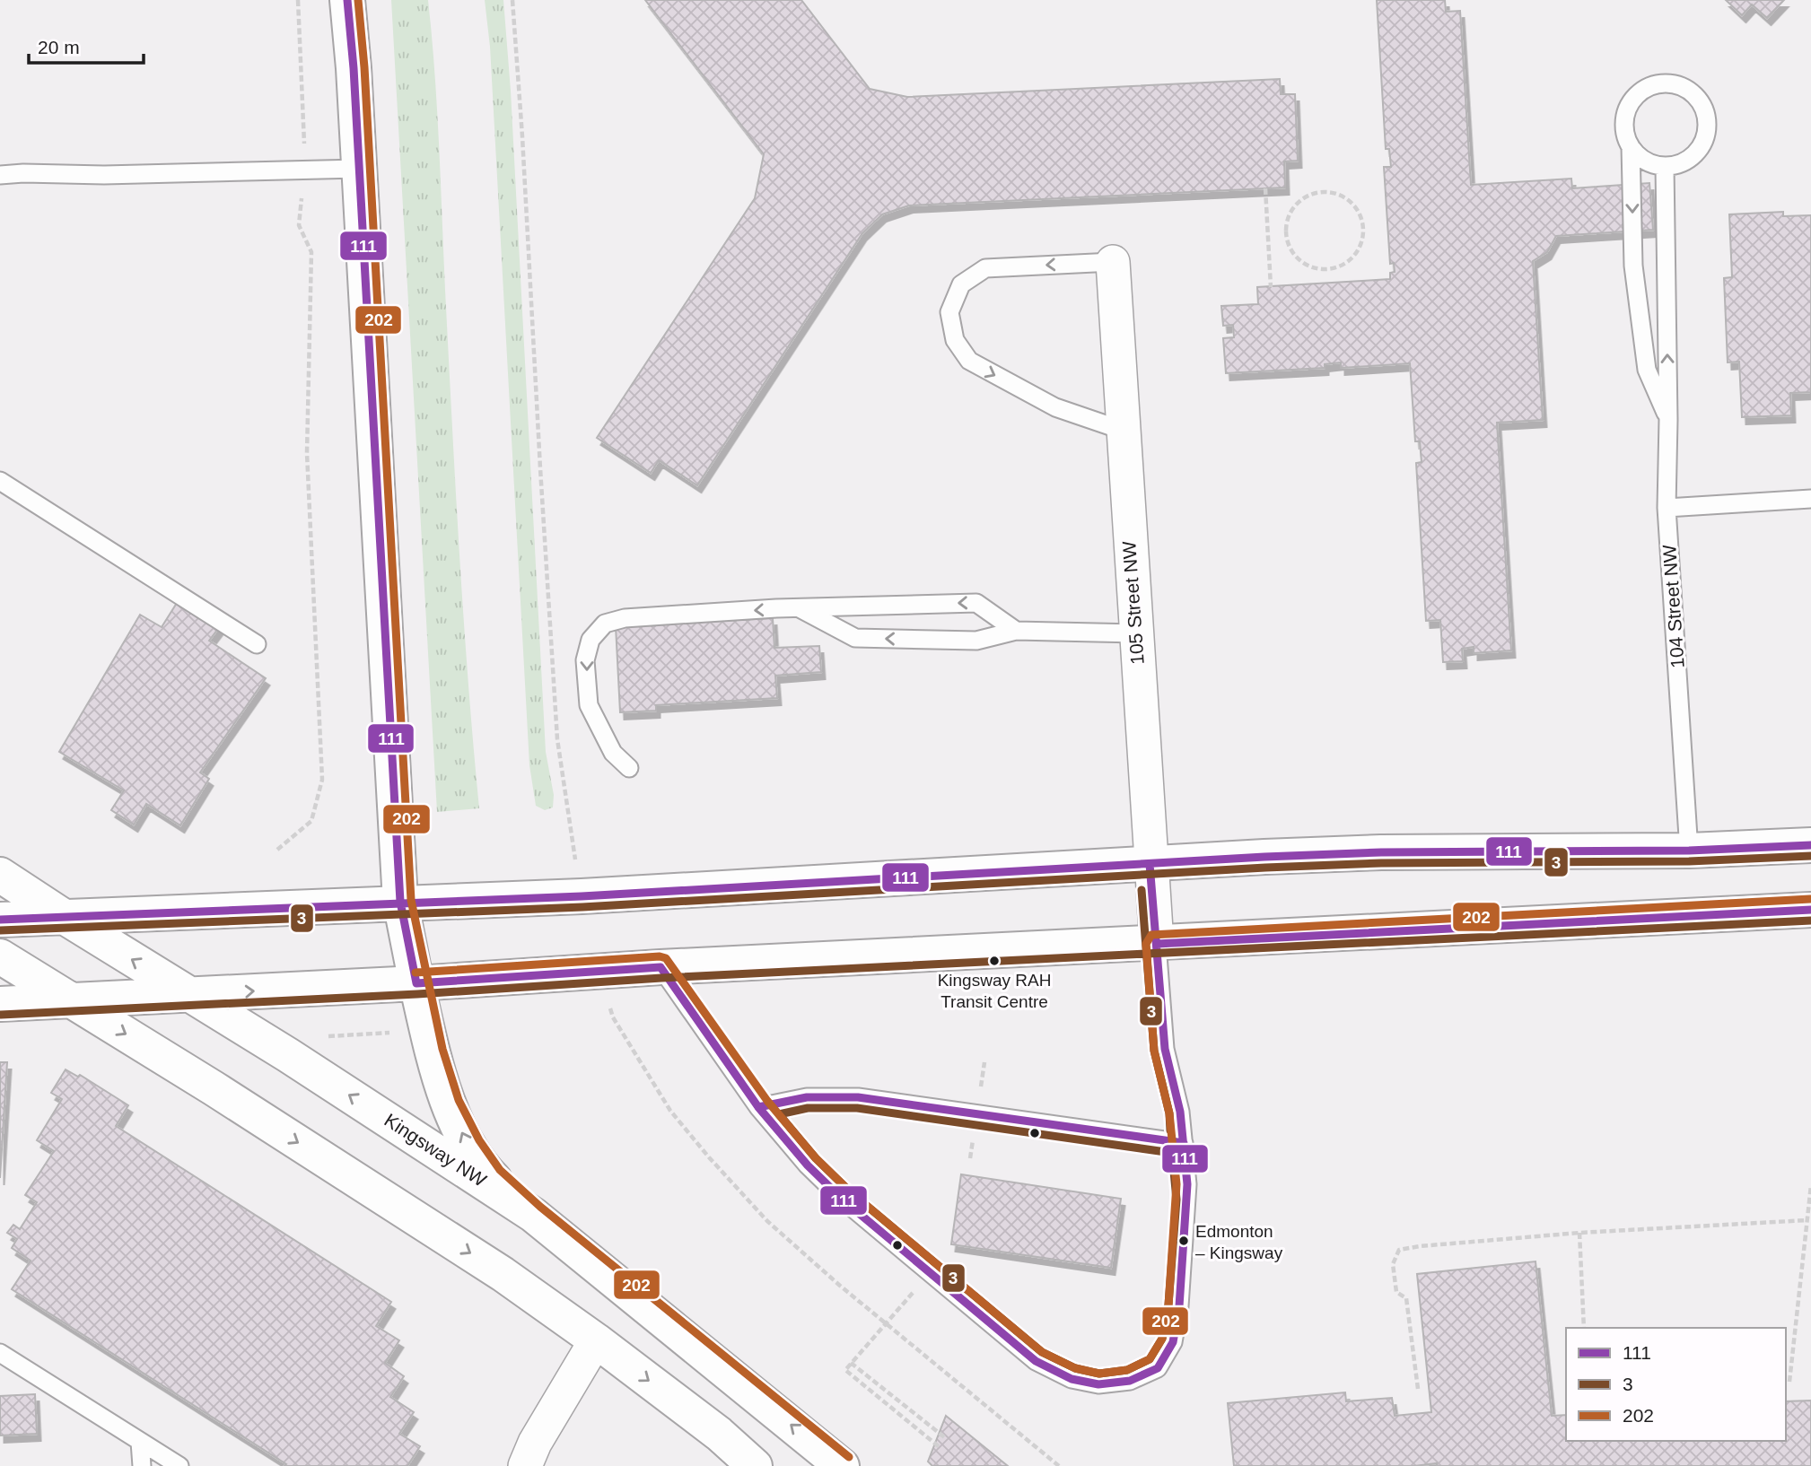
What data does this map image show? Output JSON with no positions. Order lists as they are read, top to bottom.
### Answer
{
  "streets": {
    "main road": ["Kingsway NW"],
    "street": ["105 Street NW"],
    "lane": ["104 Street NW"]
  },
  "places": ["Kingsway RAH Transit Centre", "Edmonton – Kingsway"],
  "lines": ["transit line 111", "transit line 202", "transit line 3"],
  "legend": ["111", "3", "202"],
  "scale_bar": "20 m"
}
